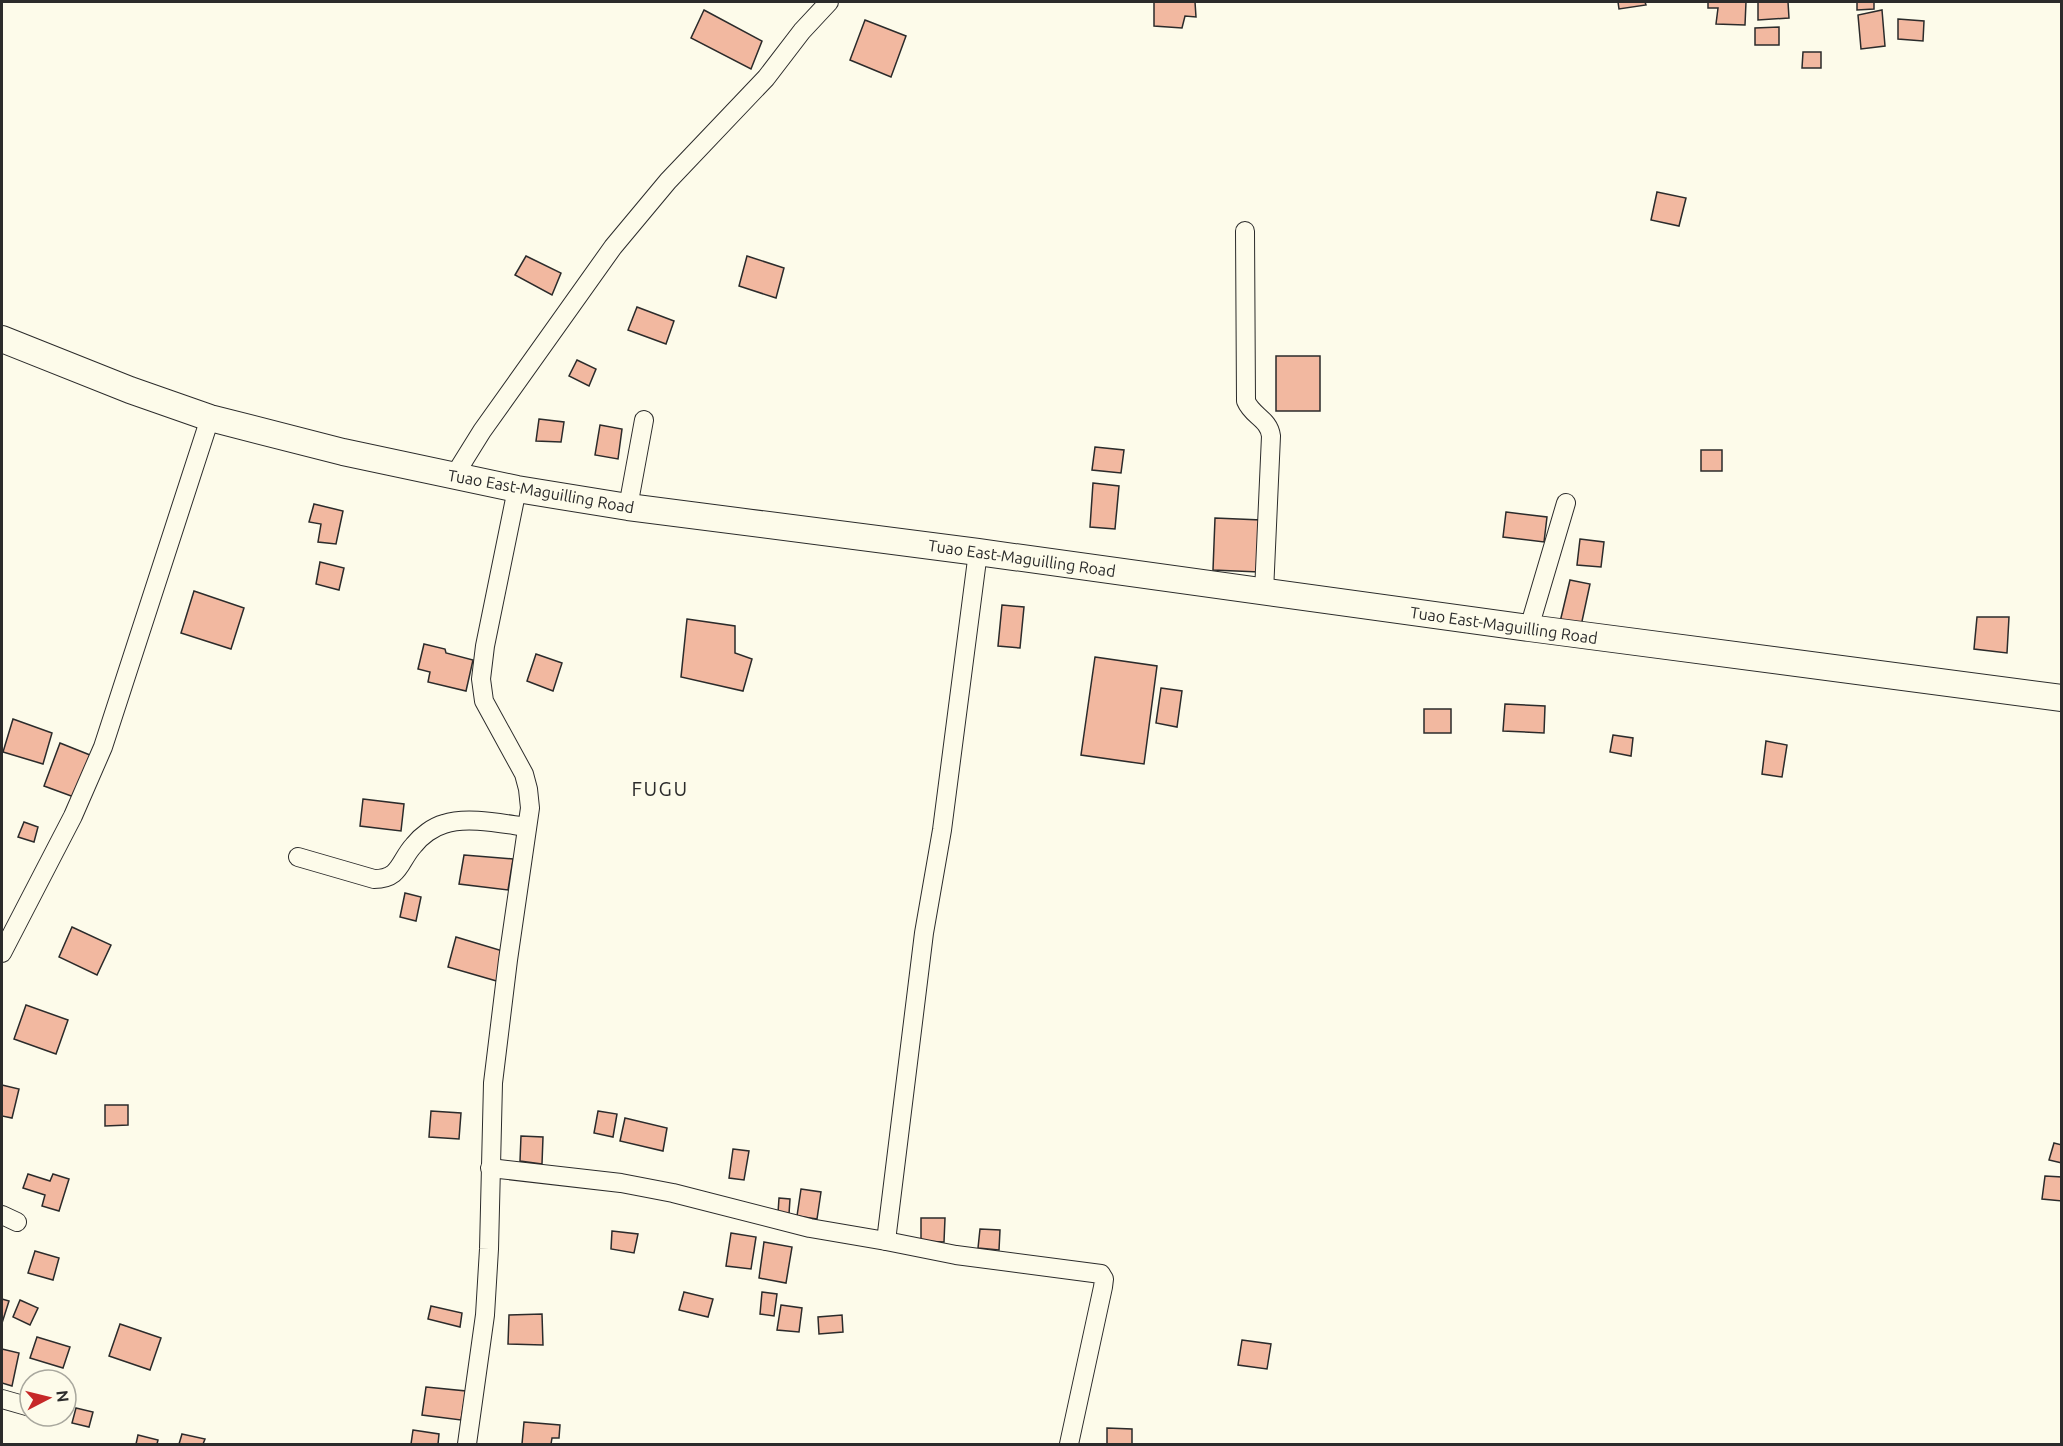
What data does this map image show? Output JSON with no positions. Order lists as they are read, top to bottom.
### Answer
{
  "streets": {
    "main road": ["Tuao East-Maguilling Road"]
  },
  "districts": ["FUGU"],
  "north": "right"
}
